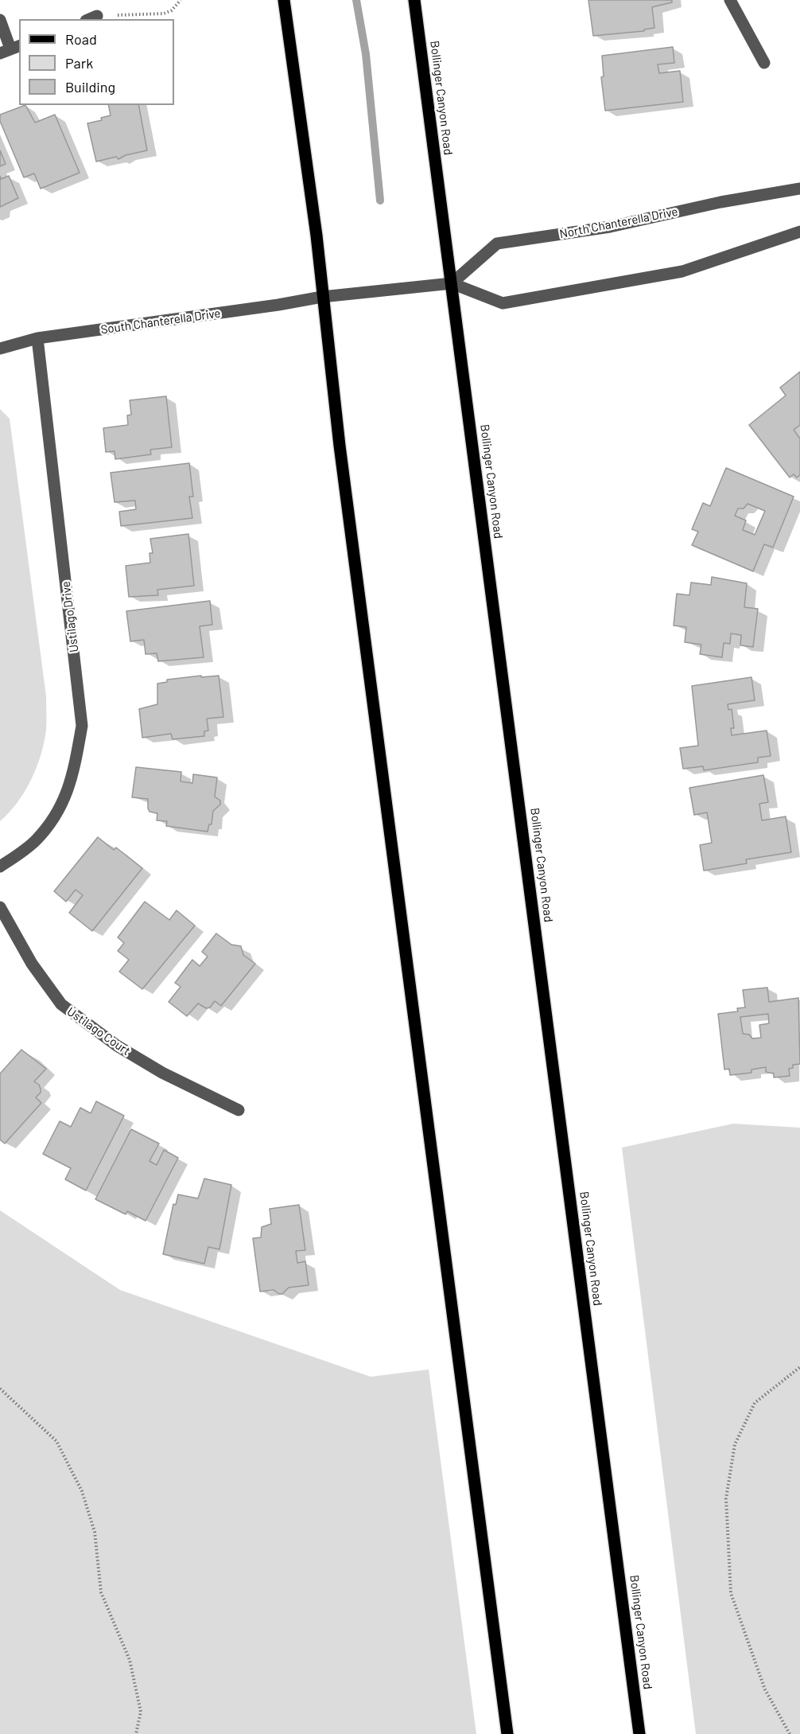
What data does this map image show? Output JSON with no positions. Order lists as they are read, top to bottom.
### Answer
{
  "streets": {
    "main road": ["Bollinger Canyon Road"],
    "street": [
      "North Chanterella Drive",
      "South Chanterella Drive",
      "Ustilago Drive",
      "Ustilago Court"
    ]
  },
  "crossings": [
    ["Bollinger Canyon Road", "North Chanterella Drive"],
    ["South Chanterella Drive", "Ustilago Drive"]
  ],
  "legend": ["Road", "Park", "Building"]
}
